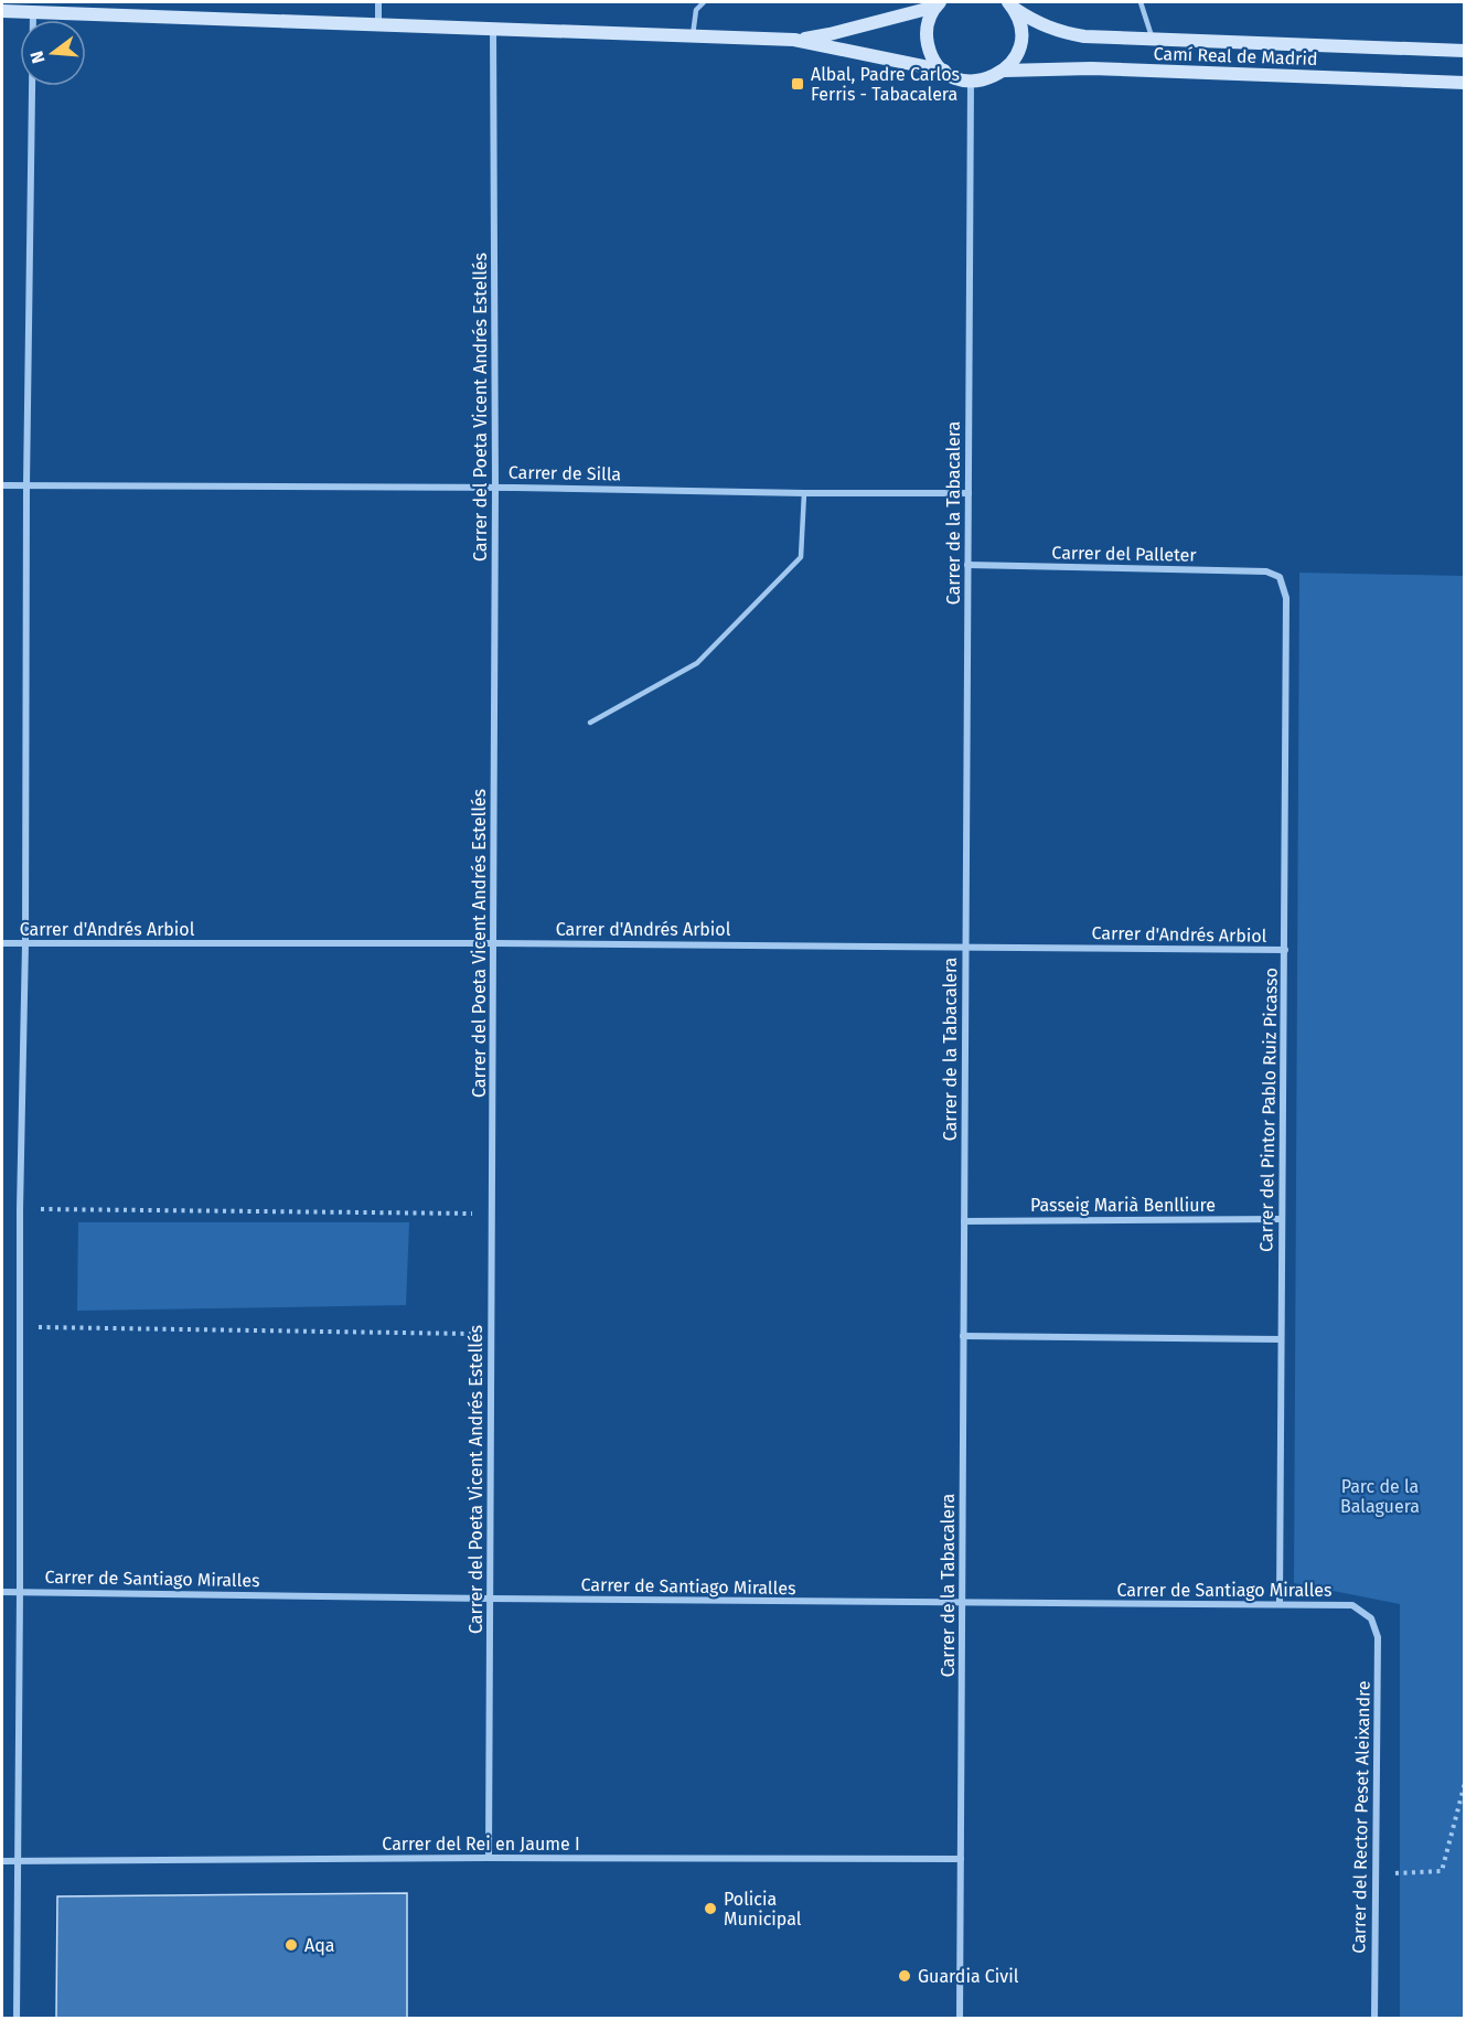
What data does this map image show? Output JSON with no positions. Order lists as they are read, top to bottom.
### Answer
{
  "streets": {
    "street": [
      "Camí Real de Madrid",
      "Carrer del Poeta Vicent Andrés Estellés",
      "Carrer de Silla",
      "Carrer de la Tabacalera",
      "Carrer del Palleter",
      "Carrer d'Andrés Arbiol",
      "Carrer del Pintor Pablo Ruiz Picasso",
      "Passeig Marià Benlliure",
      "Carrer de Santiago Miralles",
      "Carrer del Rector Peset Aleixandre",
      "Carrer del Rei en Jaume I"
    ]
  },
  "crossings": [
    ["Camí Real de Madrid", "Carrer de la Tabacalera"],
    ["Carrer del Poeta Vicent Andrés Estellés", "Carrer de Silla"],
    ["Carrer del Poeta Vicent Andrés Estellés", "Carrer d'Andrés Arbiol"],
    ["Carrer del Poeta Vicent Andrés Estellés", "Carrer de Santiago Miralles"],
    ["Carrer del Poeta Vicent Andrés Estellés", "Carrer del Rei en Jaume I"],
    ["Carrer de Silla", "Carrer de la Tabacalera"],
    ["Carrer de la Tabacalera", "Carrer del Palleter"],
    ["Carrer de la Tabacalera", "Carrer d'Andrés Arbiol"],
    ["Carrer de la Tabacalera", "Passeig Marià Benlliure"],
    ["Carrer de la Tabacalera", "Carrer de Santiago Miralles"],
    ["Carrer de la Tabacalera", "Carrer del Rei en Jaume I"],
    ["Carrer del Palleter", "Carrer del Pintor Pablo Ruiz Picasso"],
    ["Carrer d'Andrés Arbiol", "Carrer del Pintor Pablo Ruiz Picasso"],
    ["Carrer del Pintor Pablo Ruiz Picasso", "Passeig Marià Benlliure"],
    ["Carrer del Pintor Pablo Ruiz Picasso", "Carrer de Santiago Miralles"],
    ["Carrer de Santiago Miralles", "Carrer del Rector Peset Aleixandre"]
  ],
  "parks": ["Parc de la Balaguera"],
  "places": {
    "transit": ["Albal, Padre Carlos Ferris - Tabacalera"],
    "other": ["Policia Municipal", "Aqa", "Guardia Civil"]
  },
  "north": "left"
}
